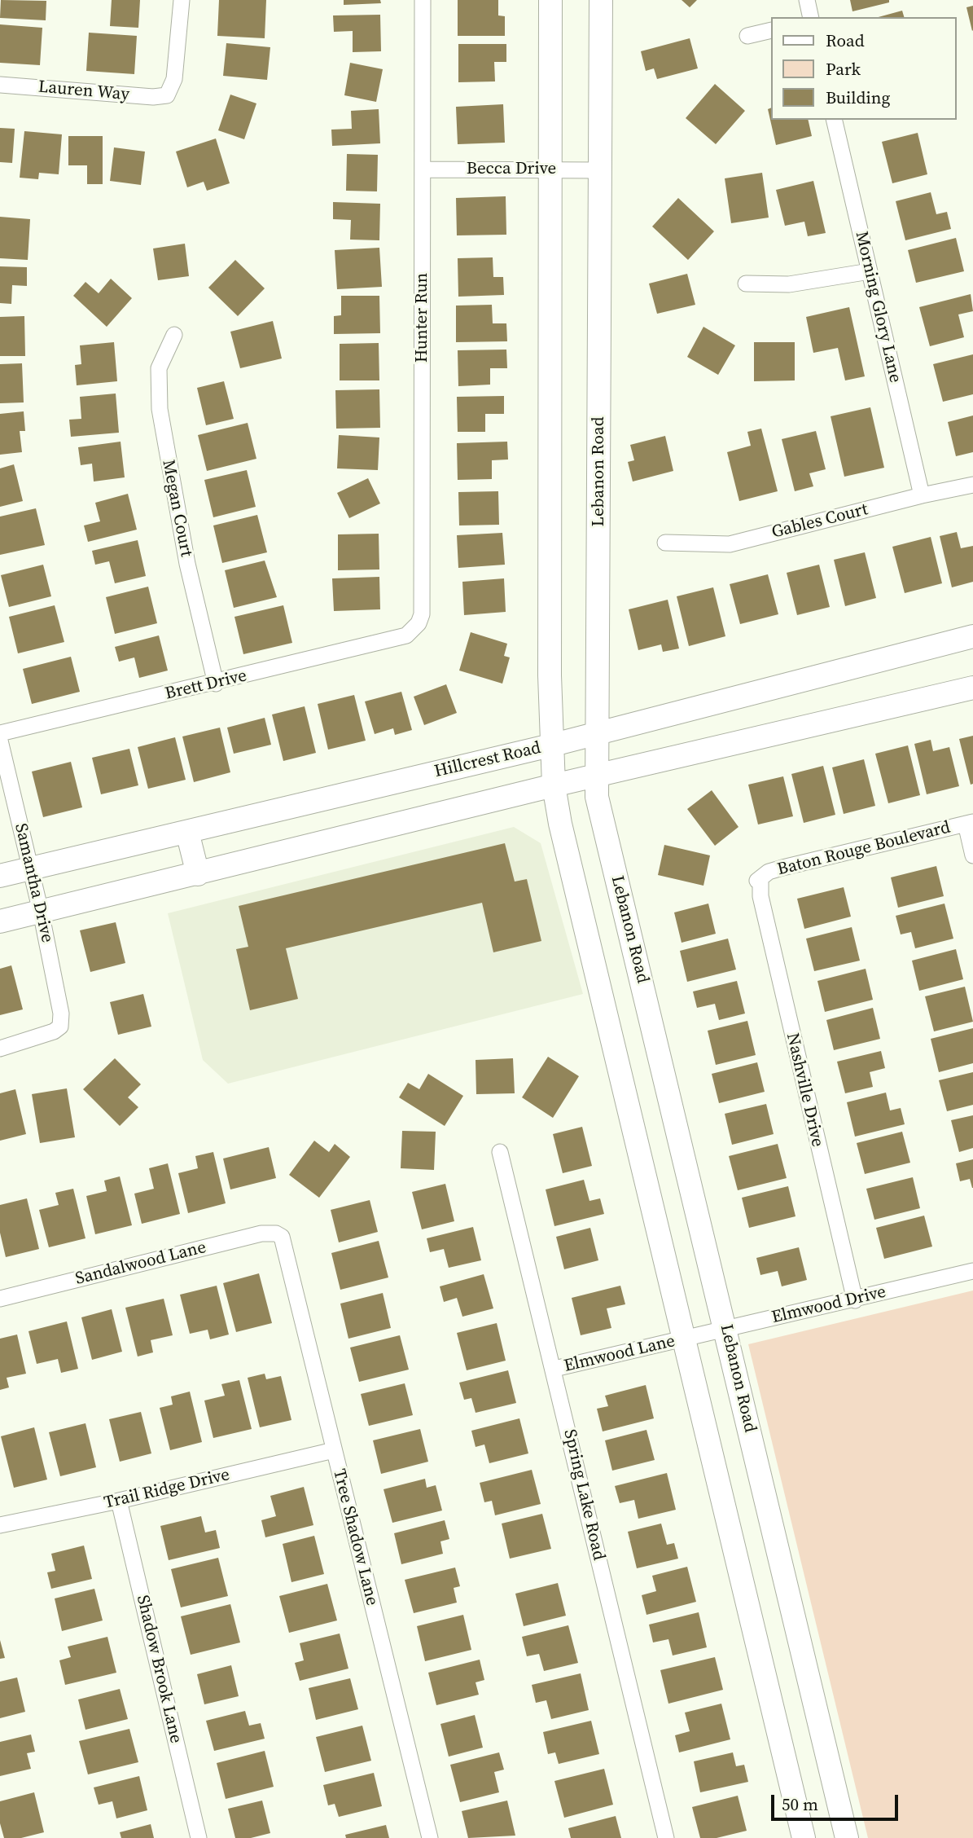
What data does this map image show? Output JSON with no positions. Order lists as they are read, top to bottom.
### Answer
{
  "streets": {
    "main road": ["Lebanon Road", "Hillcrest Road"],
    "street": [
      "Lauren Way",
      "Becca Drive",
      "Morning Glory Lane",
      "Hunter Run",
      "Megan Court",
      "Gables Court",
      "Brett Drive",
      "Baton Rouge Boulevard",
      "Samantha Drive",
      "Nashville Drive",
      "Sandalwood Lane",
      "Elmwood Drive",
      "Elmwood Lane",
      "Trail Ridge Drive",
      "Spring Lake Road",
      "Tree Shadow Lane",
      "Shadow Brook Lane"
    ]
  },
  "crossings": [
    ["Becca Drive", "Hunter Run"],
    ["Becca Drive", "Lebanon Road"],
    ["Morning Glory Lane", "Gables Court"],
    ["Hunter Run", "Brett Drive"],
    ["Lebanon Road", "Hillcrest Road"],
    ["Lebanon Road", "Elmwood Drive"],
    ["Megan Court", "Brett Drive"],
    ["Hillcrest Road", "Samantha Drive"],
    ["Baton Rouge Boulevard", "Nashville Drive"],
    ["Nashville Drive", "Elmwood Drive"],
    ["Sandalwood Lane", "Tree Shadow Lane"],
    ["Elmwood Drive", "Elmwood Lane"],
    ["Elmwood Lane", "Spring Lake Road"],
    ["Trail Ridge Drive", "Tree Shadow Lane"],
    ["Trail Ridge Drive", "Shadow Brook Lane"]
  ],
  "legend": ["Road", "Park", "Building"],
  "scale_bar": "50 m"
}
